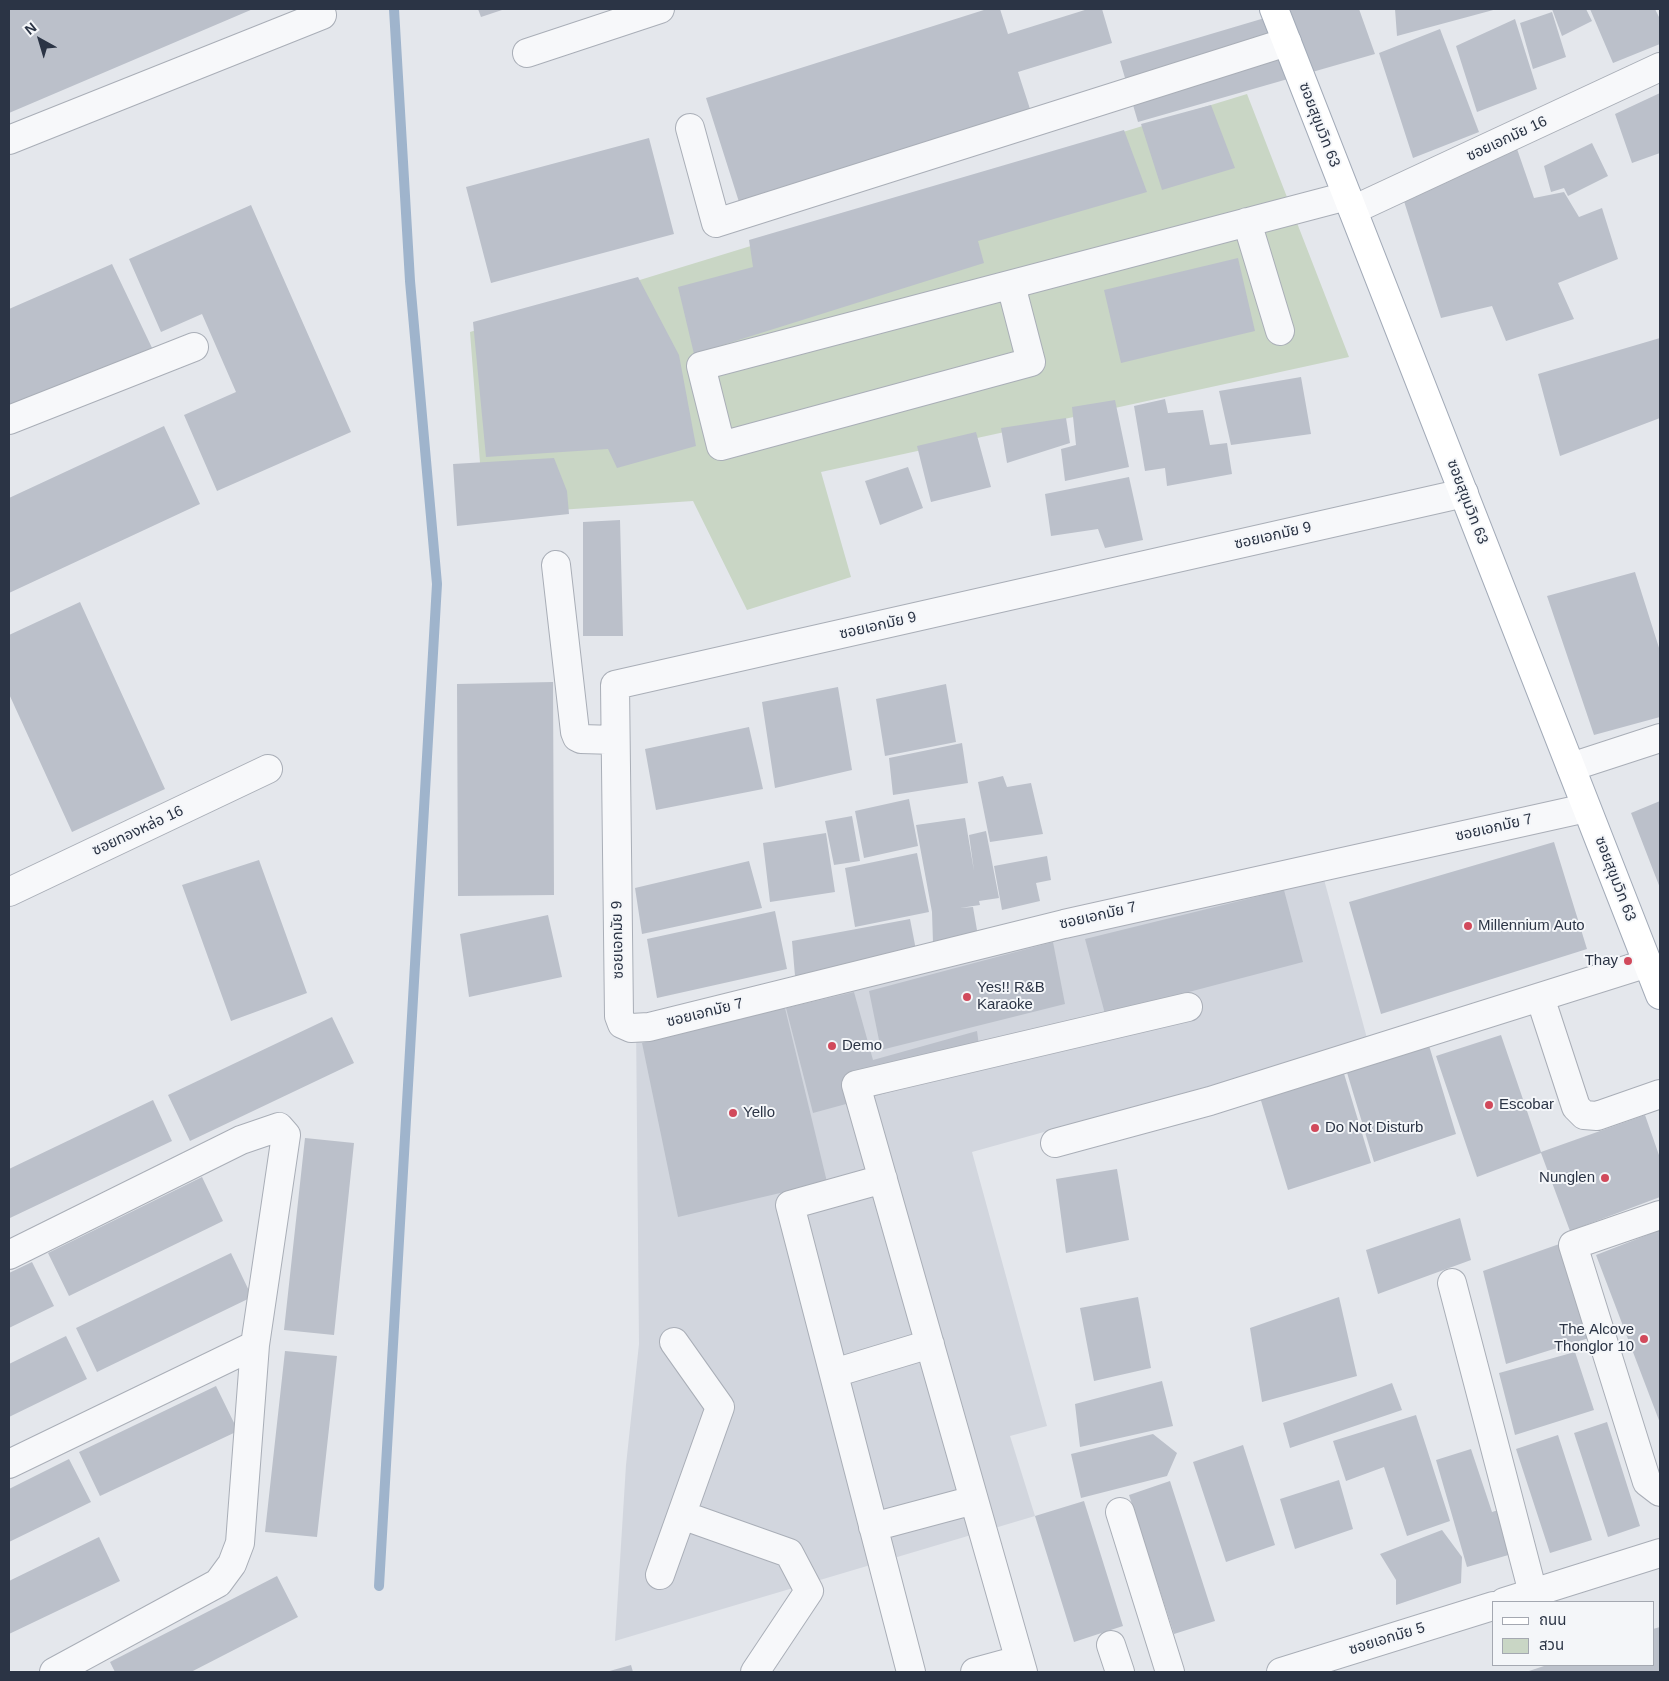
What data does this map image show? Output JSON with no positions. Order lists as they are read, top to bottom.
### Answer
{
  "streets": {
    "main road": ["ซอยสุขุมวิท 63"],
    "street": [
      "ซอยเอกมัย 16",
      "ซอยเอกมัย 9",
      "ซอยเอกมัย 7",
      "ซอยทองหล่อ 16",
      "ซอยเอกมัย 5"
    ]
  },
  "crossings": [
    ["ซอยสุขุมวิท 63", "ซอยเอกมัย 16"],
    ["ซอยสุขุมวิท 63", "ซอยเอกมัย 9"],
    ["ซอยสุขุมวิท 63", "ซอยเอกมัย 7"],
    ["ซอยเอกมัย 9", "ซอยเอกมัย 7"]
  ],
  "places": [
    "Millennium Auto",
    "Thay",
    "Yes!! R&B Karaoke",
    "Demo",
    "Escobar",
    "Yello",
    "Do Not Disturb",
    "Nunglen",
    "The Alcove Thonglor 10"
  ],
  "legend": ["ถนน", "สวน"],
  "north": "top left"
}
